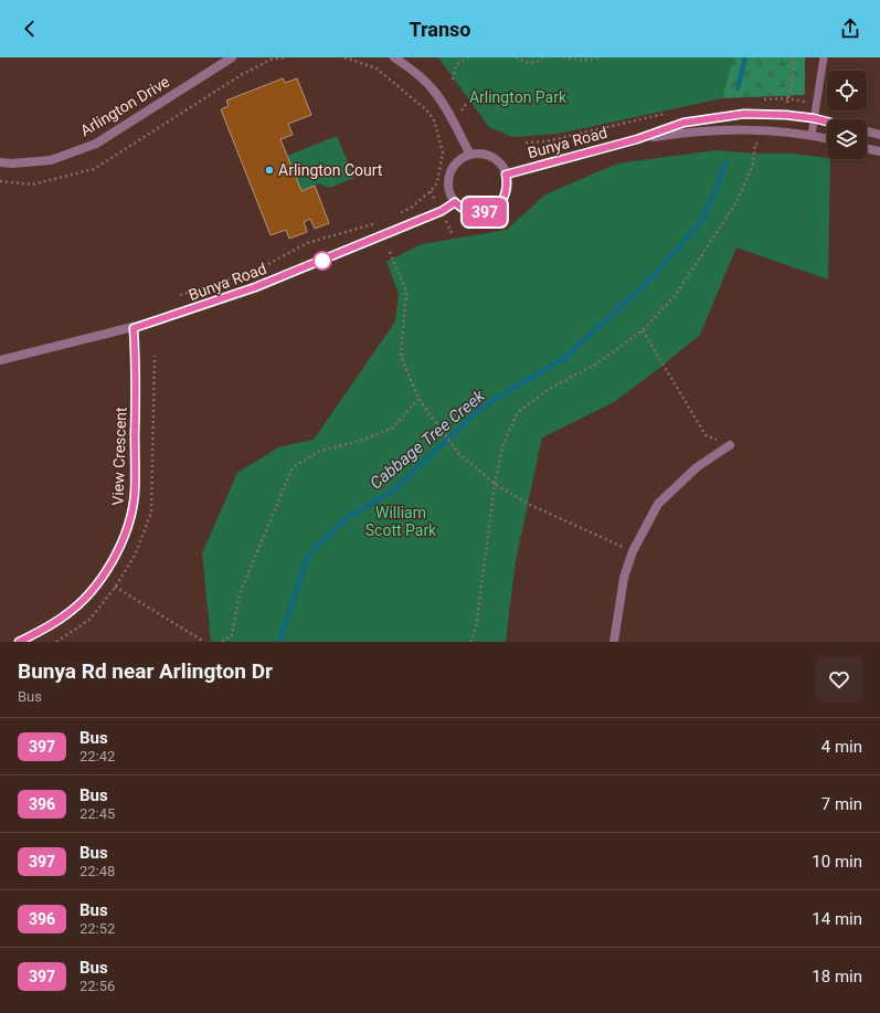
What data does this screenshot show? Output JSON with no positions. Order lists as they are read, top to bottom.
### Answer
{
  "streets": {
    "street": ["Arlington Drive", "Bunya Road", "View Crescent"]
  },
  "crossings": [
    ["Bunya Road", "View Crescent"]
  ],
  "water": ["Cabbage Tree Creek"],
  "parks": ["Arlington Park", "William Scott Park"],
  "places": ["Arlington Court"],
  "lines": ["bus line 397"],
  "page": {
    "header": "Transo",
    "on_map": "397",
    "heading": ["Bunya Rd near Arlington Dr", "Bus"],
    "list": [
      {
        "mark": "397",
        "name": "Bus",
        "note": "22:42",
        "value": "4 min"
      },
      {
        "mark": "396",
        "name": "Bus",
        "note": "22:45",
        "value": "7 min"
      },
      {
        "mark": "397",
        "name": "Bus",
        "note": "22:48",
        "value": "10 min"
      },
      {
        "mark": "396",
        "name": "Bus",
        "note": "22:52",
        "value": "14 min"
      },
      {
        "mark": "397",
        "name": "Bus",
        "note": "22:56",
        "value": "18 min"
      }
    ]
  }
}
